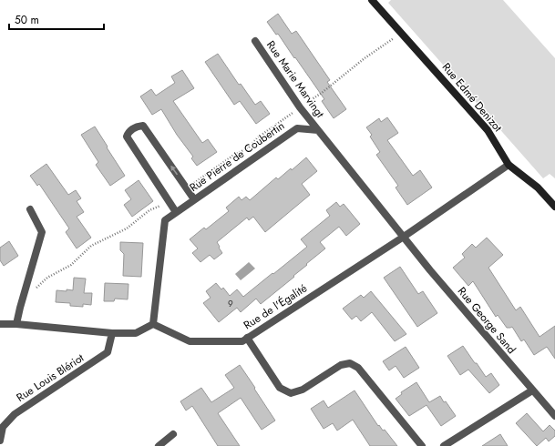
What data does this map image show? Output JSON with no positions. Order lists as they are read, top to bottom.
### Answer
{
  "streets": {
    "street": [
      "Rue Marie Marvingt",
      "Rue Edmé Denizot",
      "Rue Pierre de Coubertin",
      "Rue de l'Égalité",
      "Rue George Sand",
      "Rue Louis Blériot"
    ]
  },
  "crossings": [
    ["Rue Marie Marvingt", "Rue Pierre de Coubertin"],
    ["Rue Edmé Denizot", "Rue de l'Égalité"],
    ["Rue Pierre de Coubertin", "Rue de l'Égalité"],
    ["Rue de l'Égalité", "Rue George Sand"]
  ],
  "house_numbers": ["9"],
  "scale_bar": "50 m"
}
